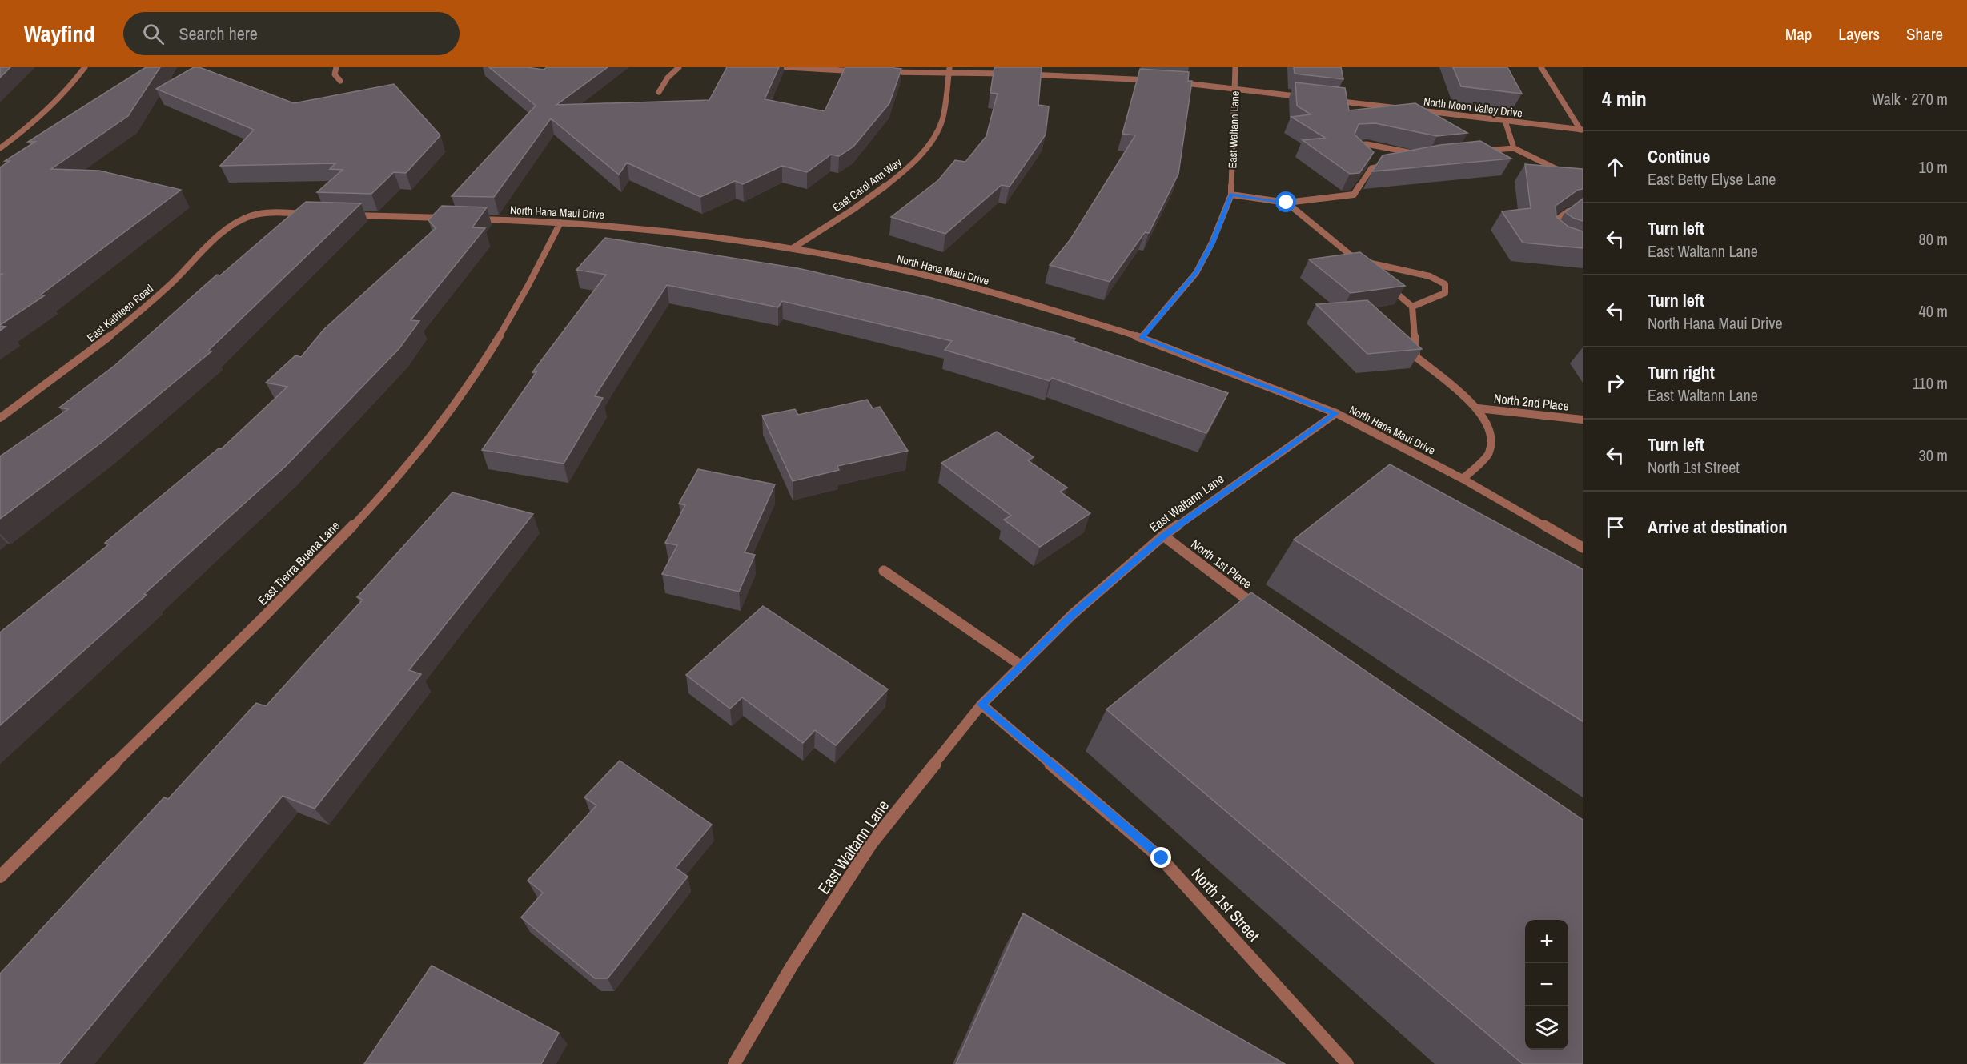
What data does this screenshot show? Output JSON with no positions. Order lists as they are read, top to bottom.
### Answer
{
  "streets": {
    "street": [
      "North Moon Valley Drive",
      "East Waltann Lane",
      "East Carol Ann Way",
      "North Hana Maui Drive",
      "East Kathleen Road",
      "North 2nd Place",
      "East Tierra Buena Lane",
      "North 1st Place",
      "North 1st Street"
    ]
  },
  "crossings": [
    ["East Waltann Lane", "North Hana Maui Drive"],
    ["East Waltann Lane", "North 1st Place"],
    ["East Waltann Lane", "North 1st Street"],
    ["East Carol Ann Way", "North Hana Maui Drive"],
    ["North Hana Maui Drive", "East Tierra Buena Lane"]
  ],
  "page": {
    "header": "Wayfind",
    "search": "Search here",
    "nav": ["Map", "Layers", "Share"],
    "heading": ["4 min", "Walk · 270 m"],
    "list": [
      ["Continue", "East Betty Elyse Lane", "10 m"],
      ["Turn left", "East Waltann Lane", "80 m"],
      ["Turn left", "North Hana Maui Drive", "40 m"],
      ["Turn right", "East Waltann Lane", "110 m"],
      ["Turn left", "North 1st Street", "30 m"],
      "Arrive at destination"
    ],
    "map_buttons": ["+", "−"]
  }
}
